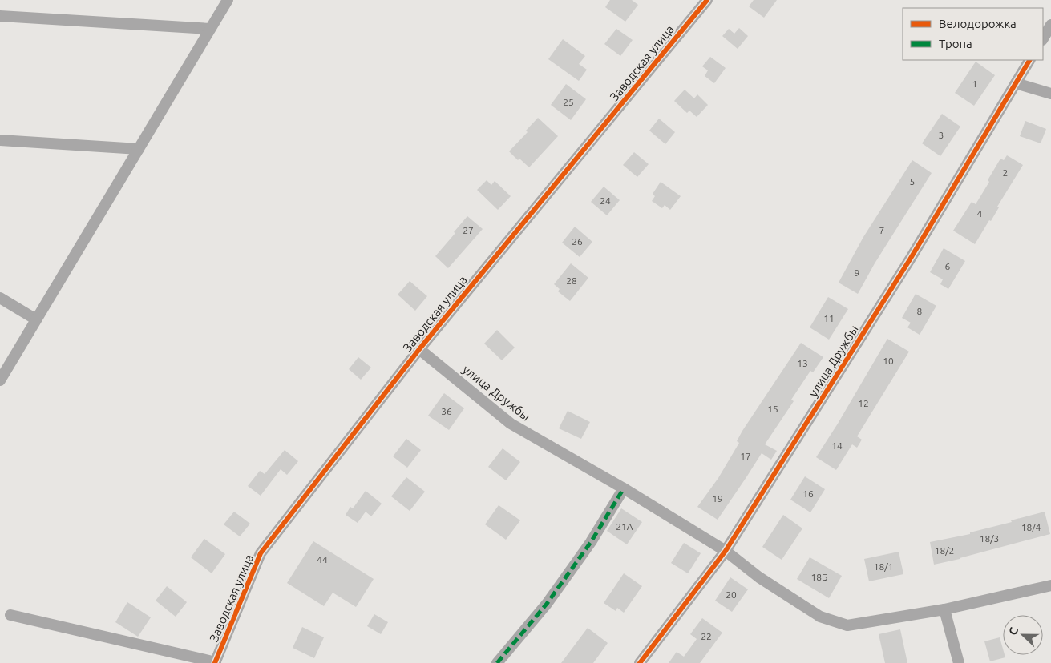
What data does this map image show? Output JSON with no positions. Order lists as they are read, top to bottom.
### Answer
{
  "streets": {
    "street": ["Заводская улица", "улица Дружбы"]
  },
  "crossings": [
    ["Заводская улица", "улица Дружбы"]
  ],
  "house_numbers": [
    "1",
    "25",
    "3",
    "2",
    "5",
    "24",
    "4",
    "27",
    "7",
    "26",
    "6",
    "9",
    "28",
    "8",
    "11",
    "10",
    "13",
    "12",
    "15",
    "36",
    "14",
    "17",
    "16",
    "19",
    "21А",
    "18/4",
    "18/3",
    "18/2",
    "44",
    "18/1",
    "18Б",
    "20",
    "22"
  ],
  "legend": ["Велодорожка", "Тропа"],
  "north": "left"
}
